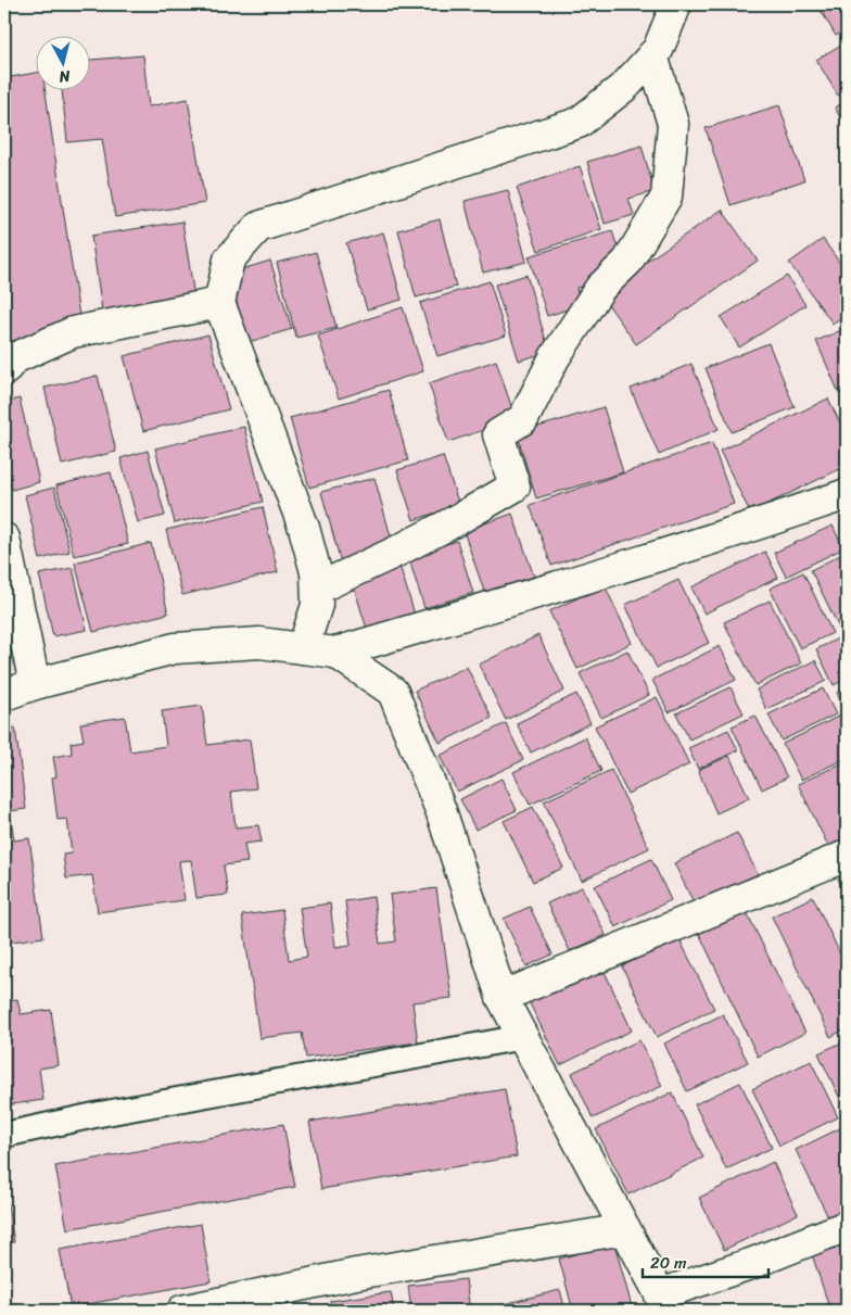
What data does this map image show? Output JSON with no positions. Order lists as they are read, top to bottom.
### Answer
{
  "scale_bar": "20 m",
  "north": "bottom"
}
